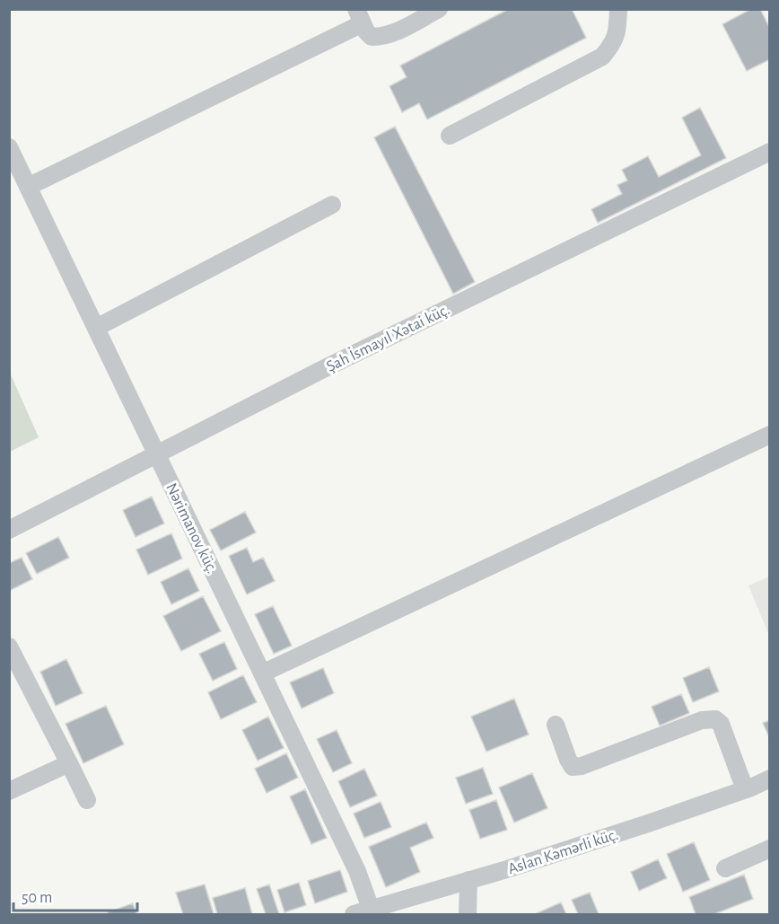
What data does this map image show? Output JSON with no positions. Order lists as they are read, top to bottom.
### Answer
{
  "streets": {
    "street": ["Şah İsmayıl Xətai küç.", "Nərimanov küç.", "Aslan Kəmərli küç."]
  },
  "crossings": [
    ["Şah İsmayıl Xətai küç.", "Nərimanov küç."],
    ["Nərimanov küç.", "Aslan Kəmərli küç."]
  ],
  "scale_bar": "50 m"
}
